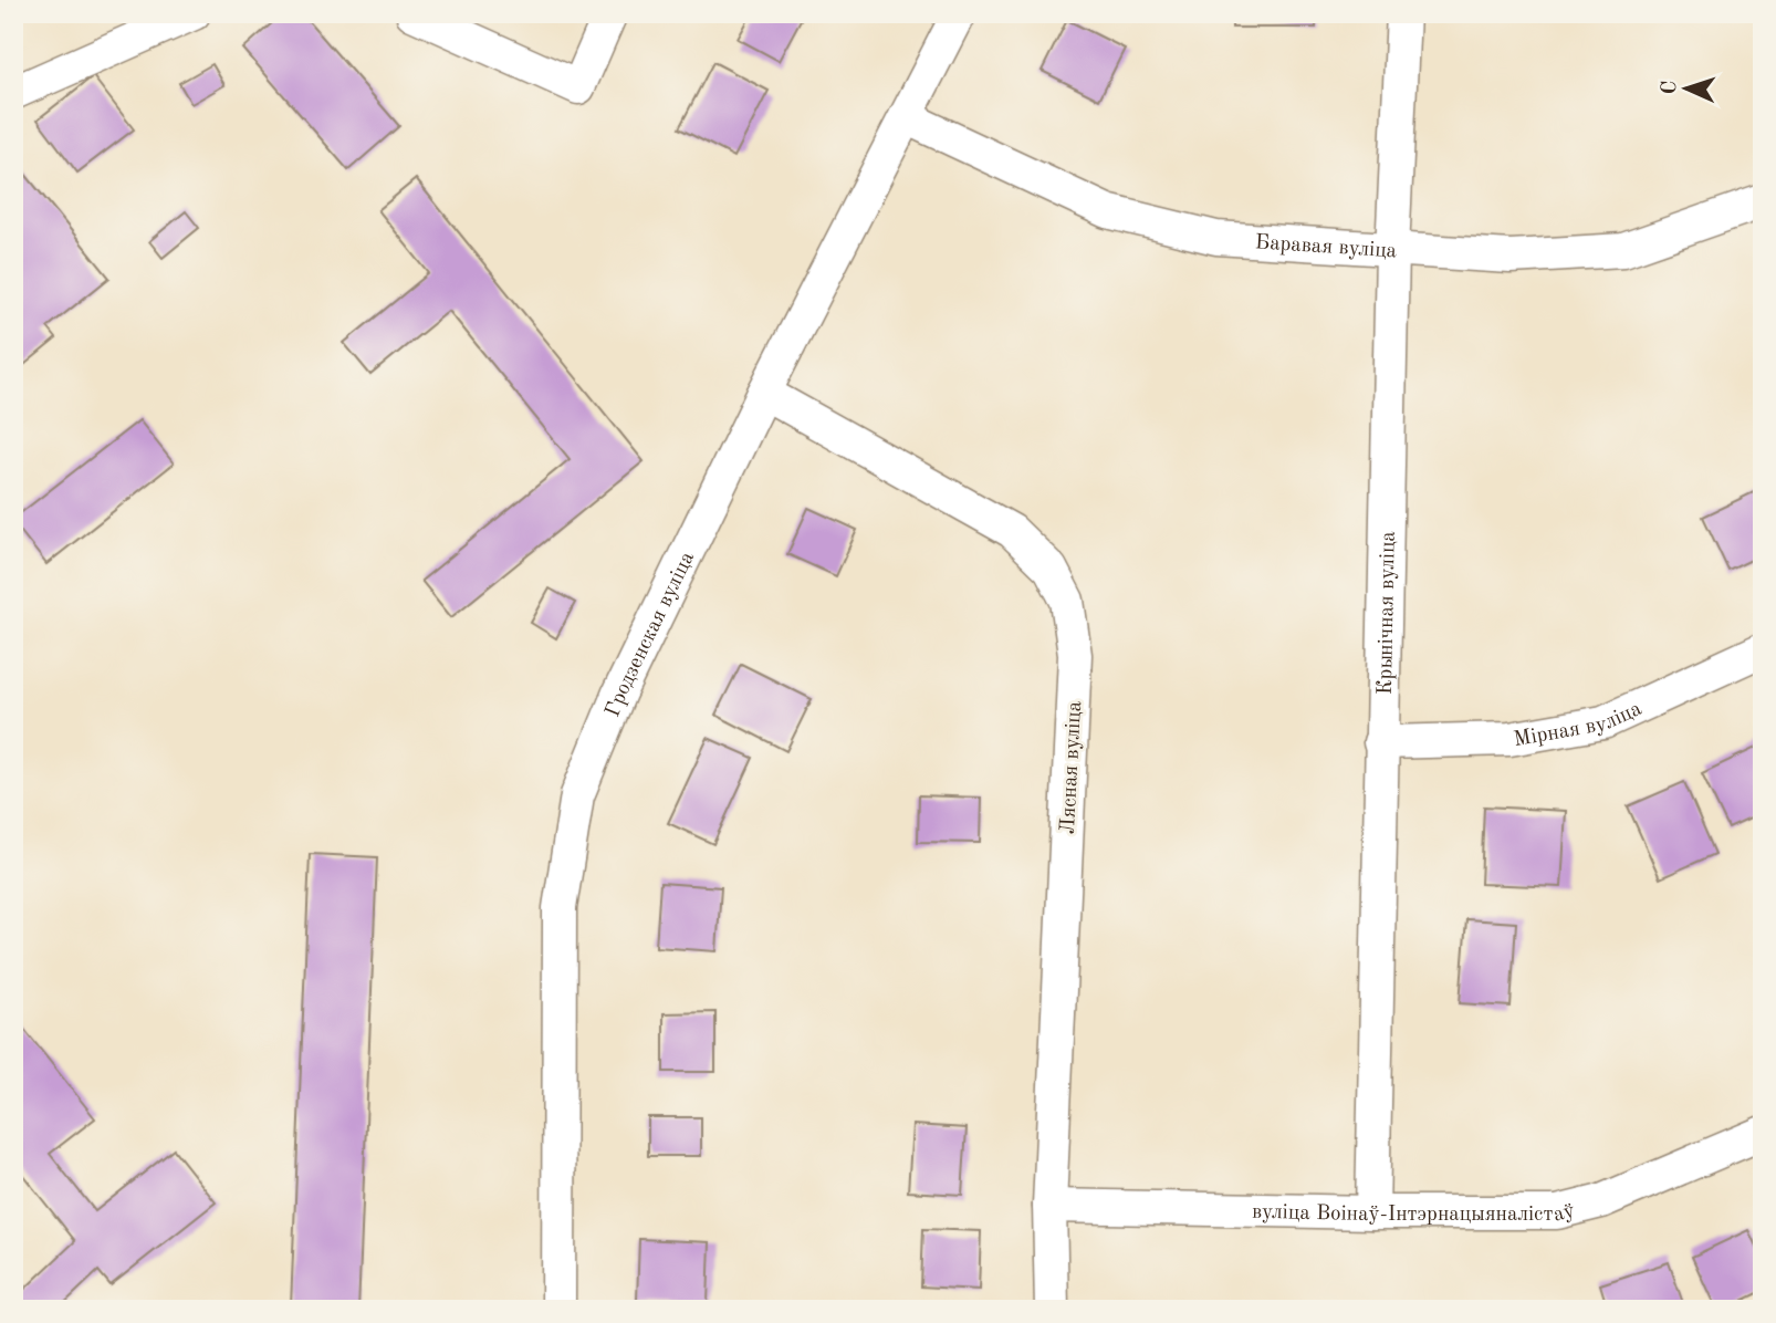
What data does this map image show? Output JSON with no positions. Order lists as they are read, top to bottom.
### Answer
{
  "streets": {
    "street": [
      "Баравая вуліца",
      "Крынічная вуліца",
      "Гродзенская вуліца",
      "Мірная вуліца",
      "Лясная вуліца",
      "вуліца Воінаў-Інтэрнацыяналістаў"
    ]
  },
  "crossings": [
    ["Баравая вуліца", "Крынічная вуліца"],
    ["Баравая вуліца", "Гродзенская вуліца"],
    ["Крынічная вуліца", "Мірная вуліца"],
    ["Крынічная вуліца", "вуліца Воінаў-Інтэрнацыяналістаў"],
    ["Гродзенская вуліца", "Лясная вуліца"],
    ["Лясная вуліца", "вуліца Воінаў-Інтэрнацыяналістаў"]
  ],
  "north": "left"
}
